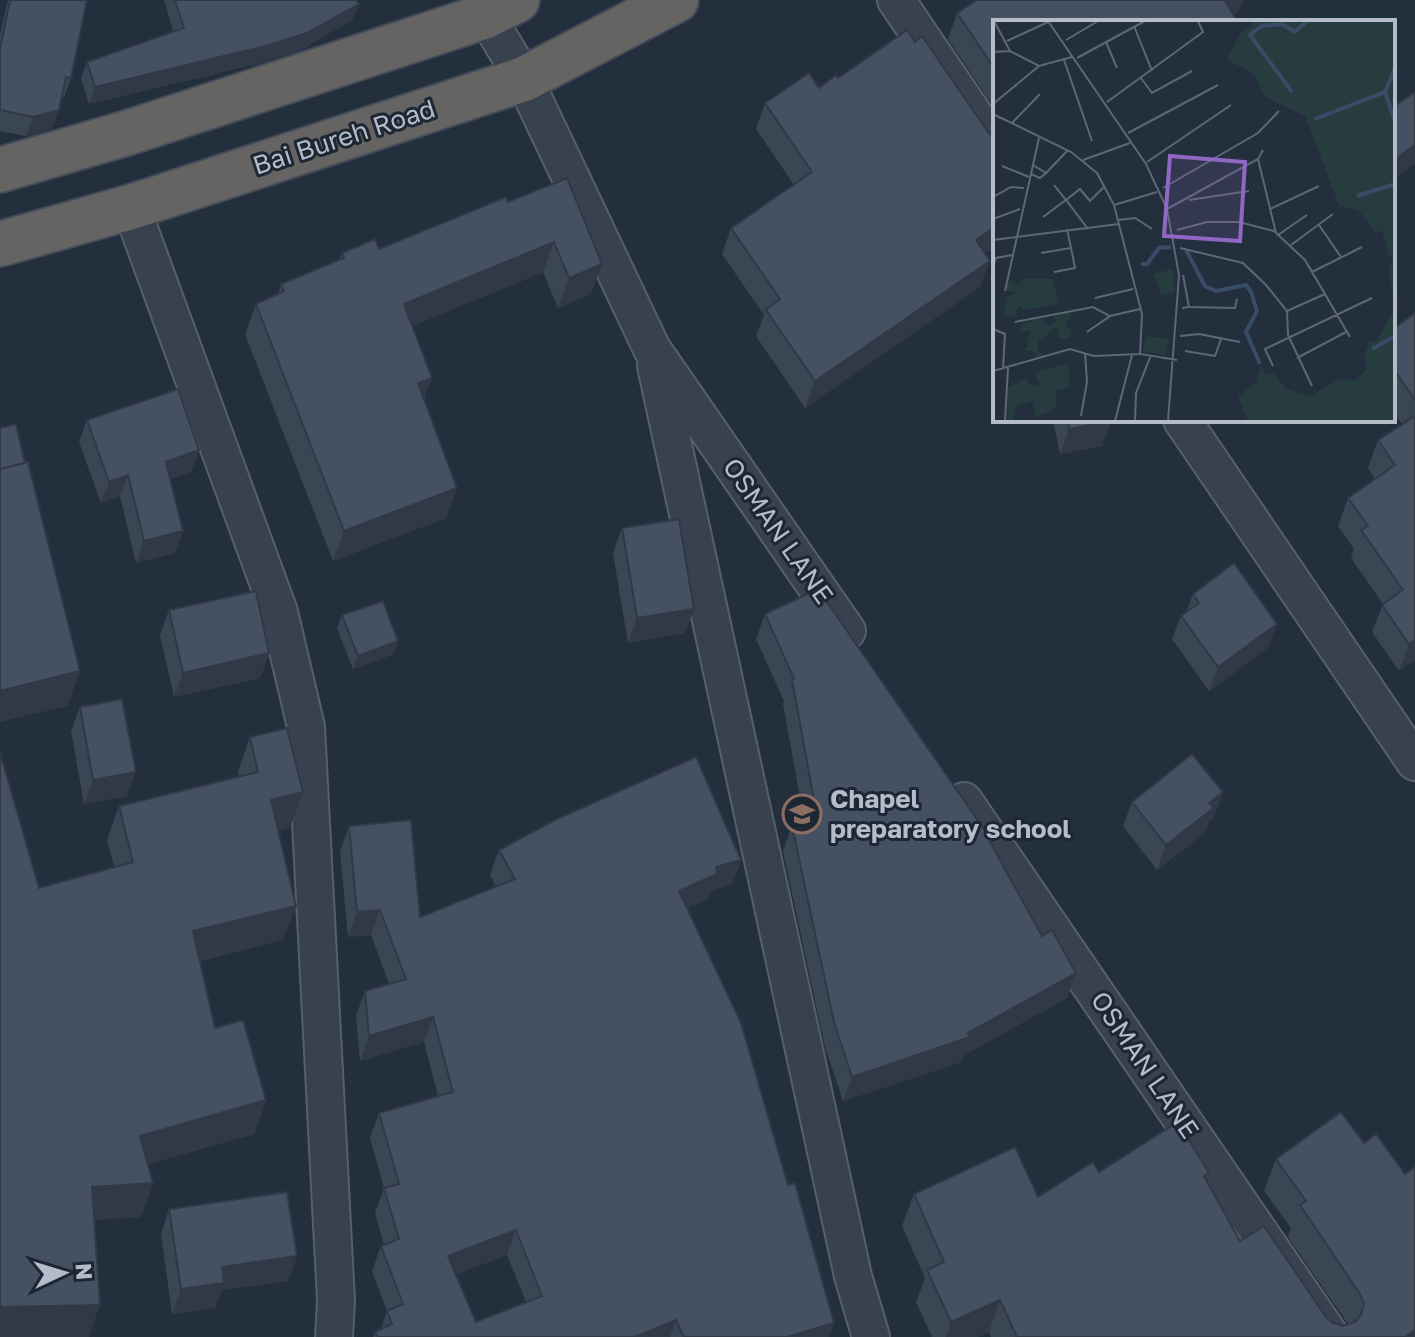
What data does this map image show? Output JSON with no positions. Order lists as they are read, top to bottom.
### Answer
{
  "streets": {
    "highway": ["Bai Bureh Road"],
    "street": ["OSMAN LANE"]
  },
  "crossings": [
    ["Bai Bureh Road", "OSMAN LANE"]
  ],
  "places": {
    "school or university": ["Chapel preparatory school"]
  },
  "north": "right"
}
